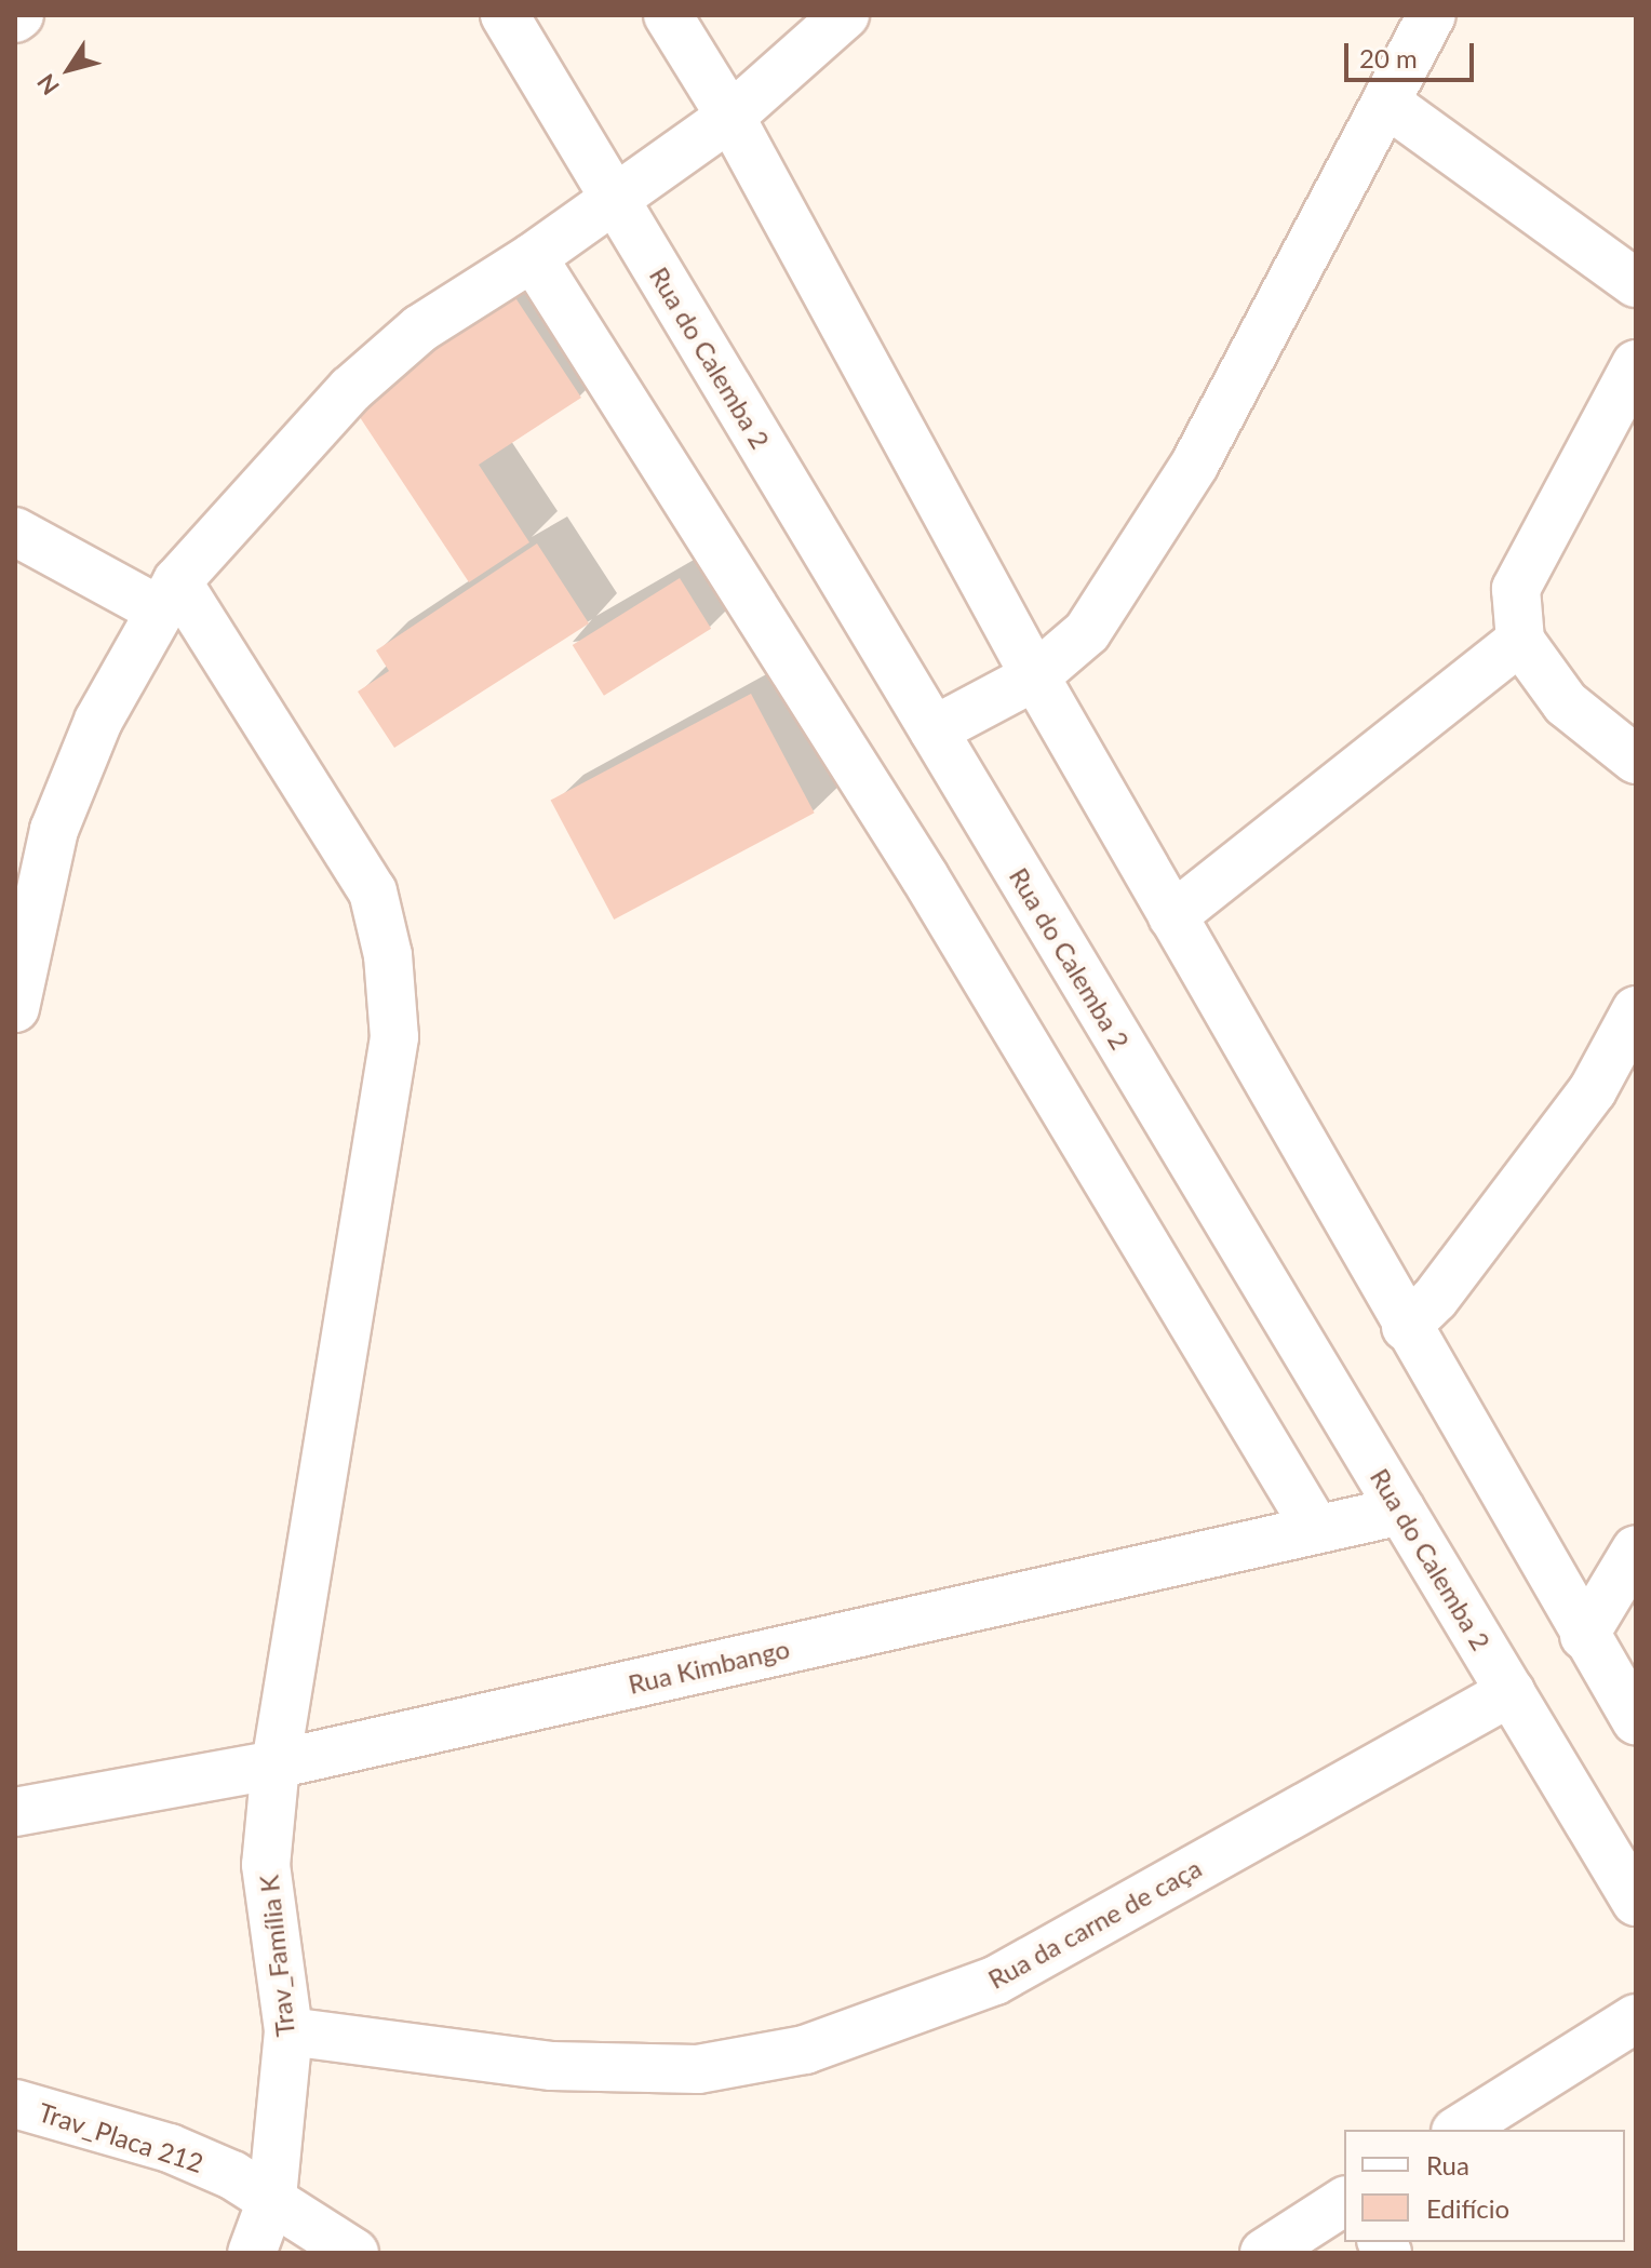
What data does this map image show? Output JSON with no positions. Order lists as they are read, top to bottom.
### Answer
{
  "streets": {
    "street": [
      "Rua do Calemba 2",
      "Rua Kimbango",
      "Rua da carne de caça",
      "Trav_Família K",
      "Trav_Placa 212"
    ]
  },
  "crossings": [
    ["Rua do Calemba 2", "Rua Kimbango"],
    ["Rua do Calemba 2", "Rua da carne de caça"],
    ["Rua Kimbango", "Trav_Família K"],
    ["Rua da carne de caça", "Trav_Família K"],
    ["Trav_Família K", "Trav_Placa 212"]
  ],
  "legend": ["Rua", "Edifício"],
  "scale_bar": "20 m",
  "north": "bottom left"
}
